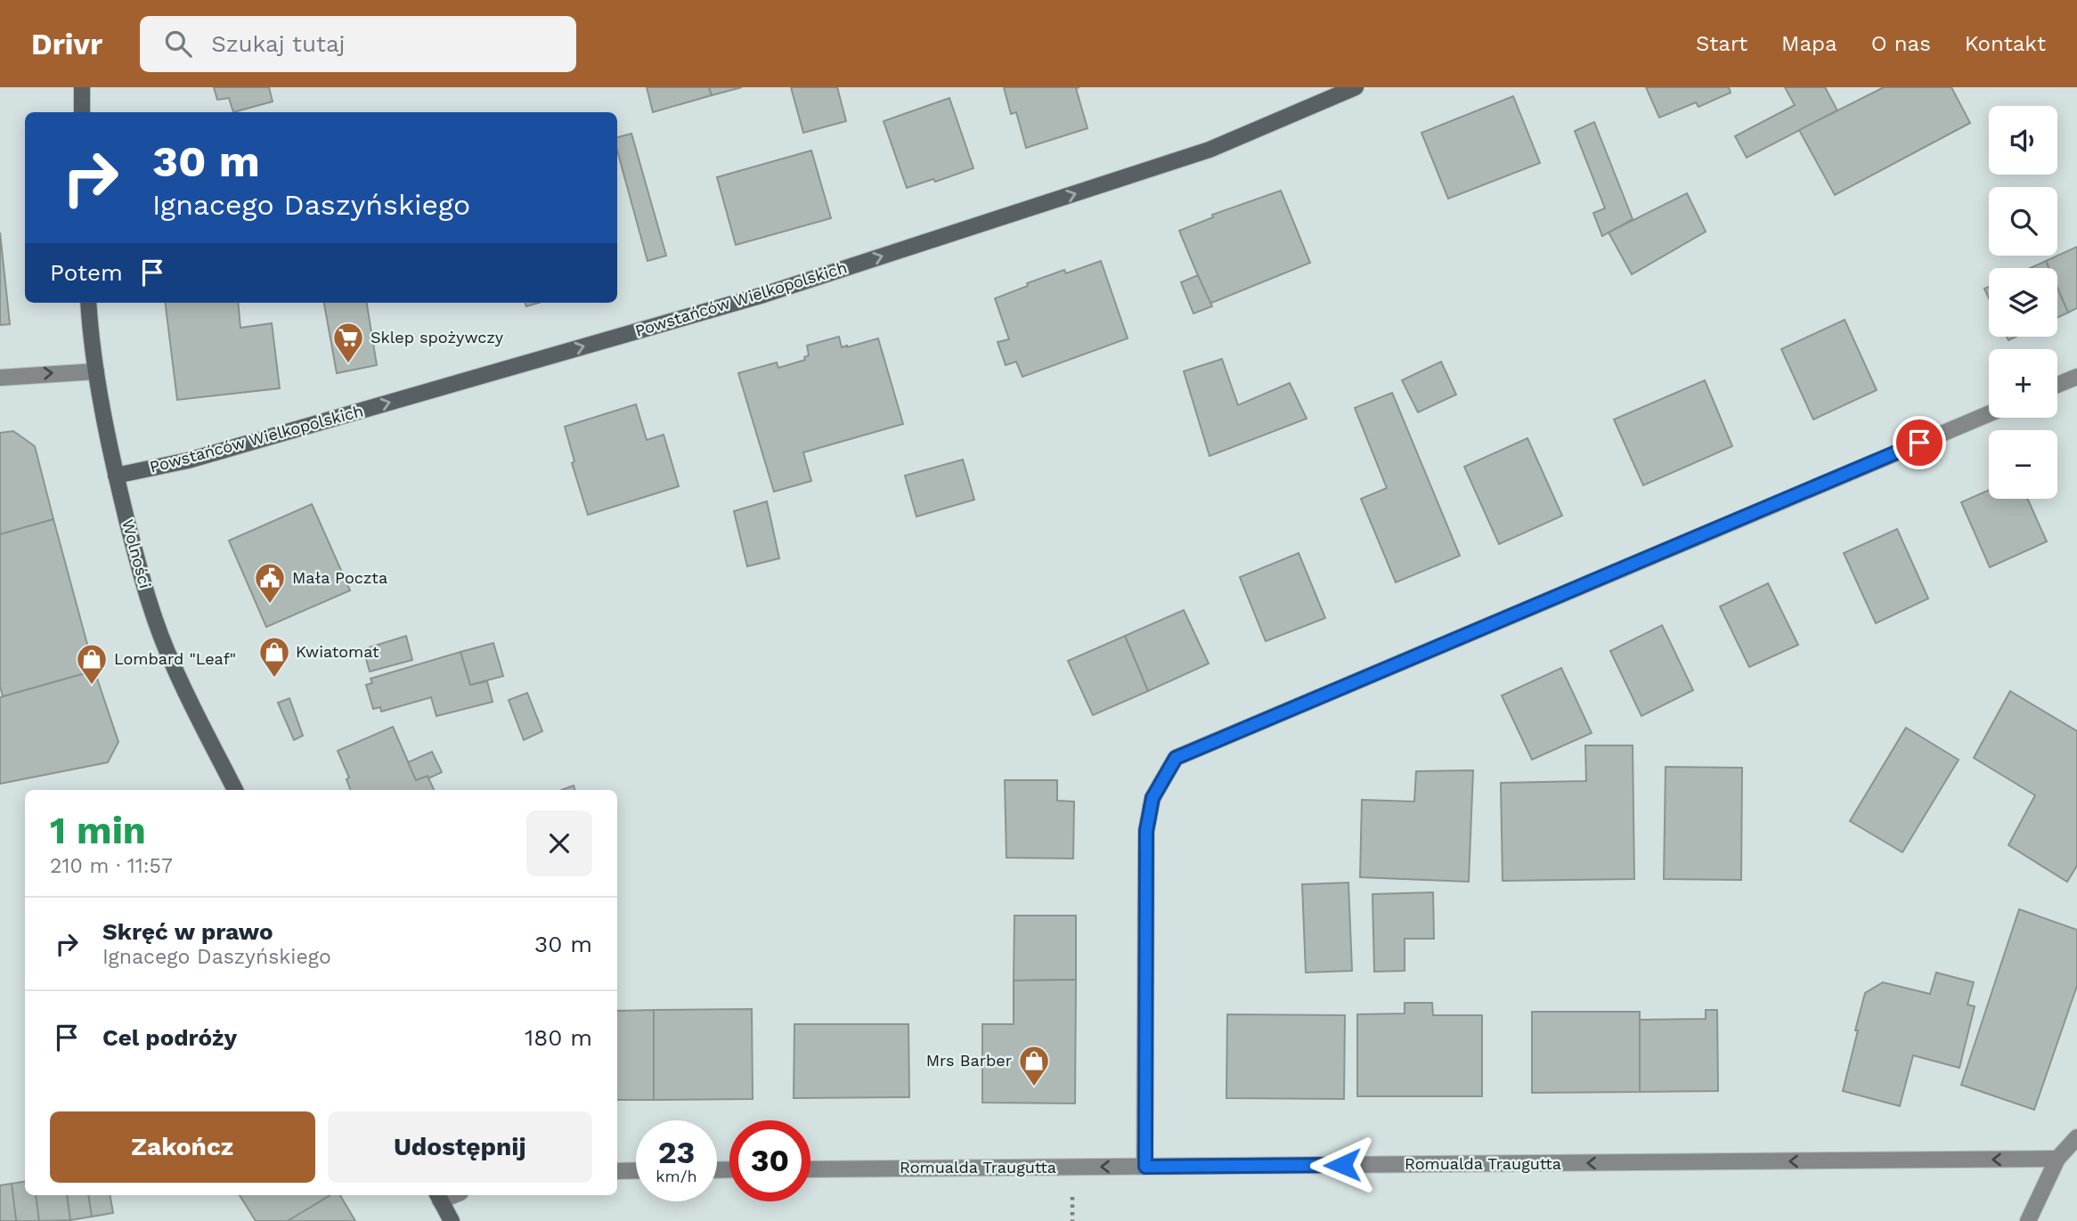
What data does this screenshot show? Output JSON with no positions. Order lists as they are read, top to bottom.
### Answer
{
  "streets": {
    "street": ["Powstańców Wielkopolskich", "Wolności", "Romualda Traugutta"]
  },
  "crossings": [
    ["Powstańców Wielkopolskich", "Wolności"]
  ],
  "one_way": ["Powstańców Wielkopolskich", "Romualda Traugutta"],
  "places": {
    "supermarket": ["Sklep spożywczy"],
    "public building": ["Mała Poczta"],
    "shop": ["Kwiatomat", "Lombard \"Leaf\"", "Mrs Barber"]
  },
  "page": {
    "header": "Drivr",
    "search": "Szukaj tutaj",
    "nav": [
      "Start",
      "Mapa",
      "O nas",
      "Kontakt"
    ],
    "map_buttons": ["+", "−"],
    "turn": ["30 m", "Ignacego Daszyńskiego"],
    "then": "Potem",
    "heading": ["1 min", "210 m · 11:57"],
    "list": [
      {
        "name": "Skręć w prawo",
        "note": "Ignacego Daszyńskiego",
        "value": "30 m"
      },
      {
        "name": "Cel podróży",
        "value": "180 m"
      }
    ],
    "buttons": ["Zakończ", "Udostępnij"],
    "speed": "23 km/h",
    "limit": "30"
  }
}
